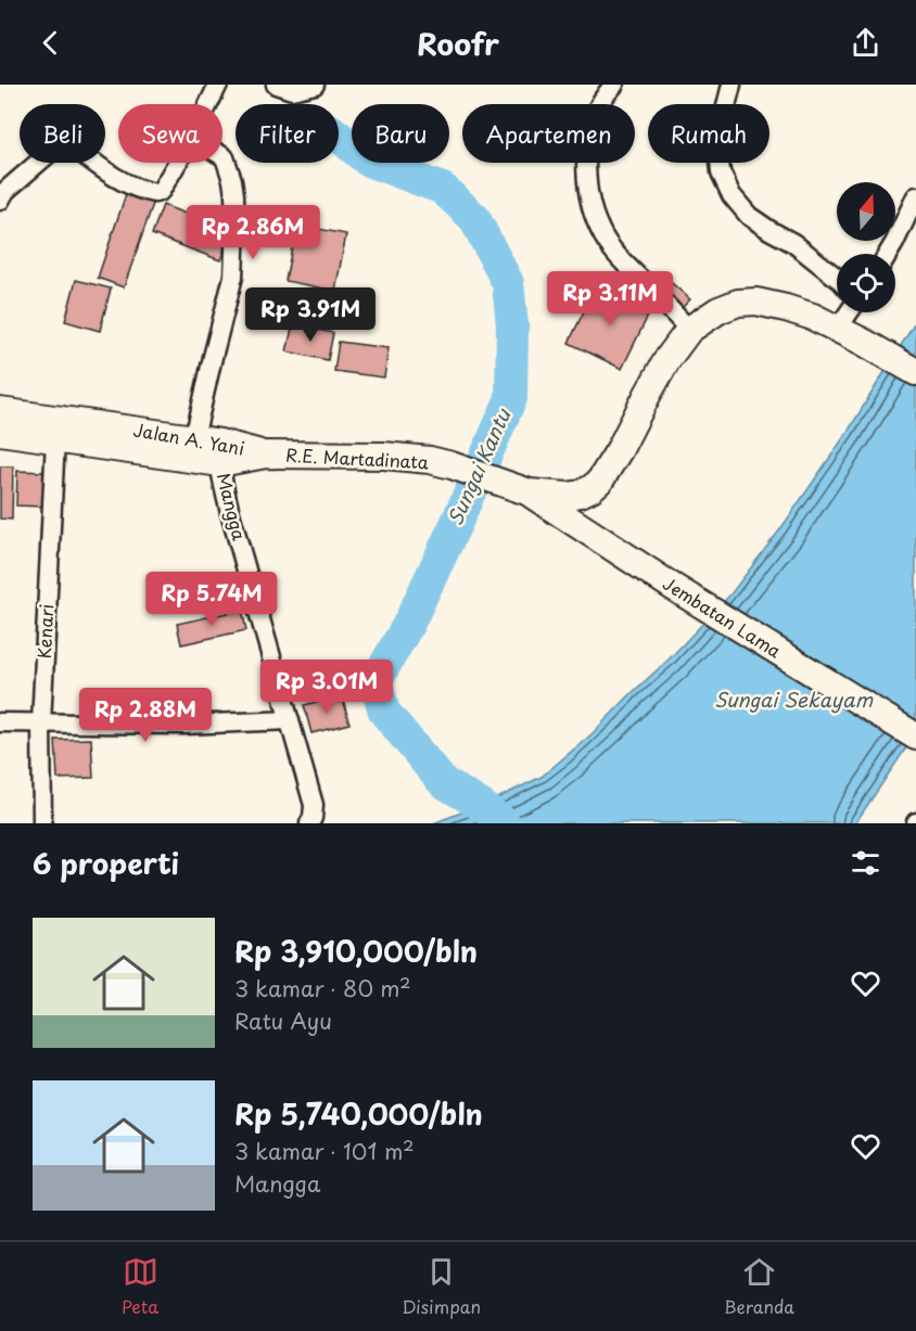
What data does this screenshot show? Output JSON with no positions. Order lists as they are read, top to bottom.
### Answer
{
  "streets": {
    "highway": ["Jalan A. Yani", "R.E. Martadinata", "Jembatan Lama"],
    "street": ["Mangga", "Kenari"]
  },
  "crossings": [
    ["Jalan A. Yani", "R.E. Martadinata"],
    ["Jalan A. Yani", "Mangga"],
    ["Jalan A. Yani", "Kenari"],
    ["R.E. Martadinata", "Jembatan Lama"]
  ],
  "water": ["Sungai Kantu", "Sungai Sekayam"],
  "north": "top",
  "page": {
    "header": "Roofr",
    "chip": [
      "Beli",
      "Sewa",
      "Filter",
      "Baru",
      "Apartemen",
      "Rumah"
    ],
    "price": [
      "Rp 2.86M",
      "Rp 3.11M",
      "Rp 3.91M",
      "Rp 5.74M",
      "Rp 3.01M",
      "Rp 2.88M"
    ],
    "heading": "6 properti",
    "list": [
      {
        "name": "Rp 3,910,000/bln",
        "note": "3 kamar · 80 m² · Ratu Ayu"
      },
      {
        "name": "Rp 5,740,000/bln",
        "note": "3 kamar · 101 m² · Mangga"
      }
    ],
    "tabs": ["Peta", "Disimpan", "Beranda"]
  }
}
